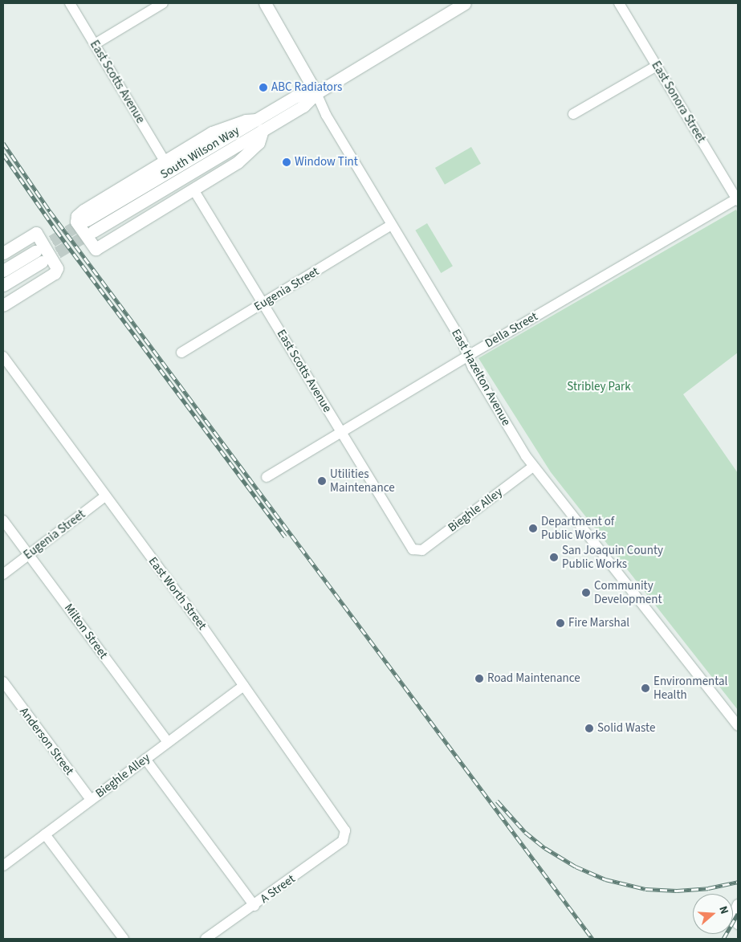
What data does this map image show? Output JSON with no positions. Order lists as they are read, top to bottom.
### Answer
{
  "streets": {
    "main road": ["South Wilson Way", "East Hazelton Avenue"],
    "street": [
      "East Scotts Avenue",
      "East Sonora Street",
      "Eugenia Street",
      "Della Street",
      "Bieghle Alley",
      "East Worth Street",
      "Milton Street",
      "Anderson Street",
      "A Street"
    ]
  },
  "crossings": [
    ["East Scotts Avenue", "Eugenia Street"],
    ["East Scotts Avenue", "Della Street"],
    ["East Scotts Avenue", "Bieghle Alley"],
    ["East Sonora Street", "Della Street"],
    ["South Wilson Way", "East Hazelton Avenue"],
    ["Eugenia Street", "East Hazelton Avenue"],
    ["Eugenia Street", "East Worth Street"],
    ["Eugenia Street", "Milton Street"],
    ["Della Street", "East Hazelton Avenue"],
    ["East Hazelton Avenue", "Bieghle Alley"],
    ["Bieghle Alley", "East Worth Street"],
    ["Bieghle Alley", "Milton Street"],
    ["Bieghle Alley", "Anderson Street"],
    ["East Worth Street", "A Street"]
  ],
  "parks": ["Stribley Park"],
  "places": [
    "ABC Radiators",
    "Window Tint",
    "Utilities Maintenance",
    "Department of Public Works",
    "San Joaquin County Public Works",
    "Community Development",
    "Fire Marshal",
    "Road Maintenance",
    "Environmental Health",
    "Solid Waste"
  ],
  "north": "right"
}
